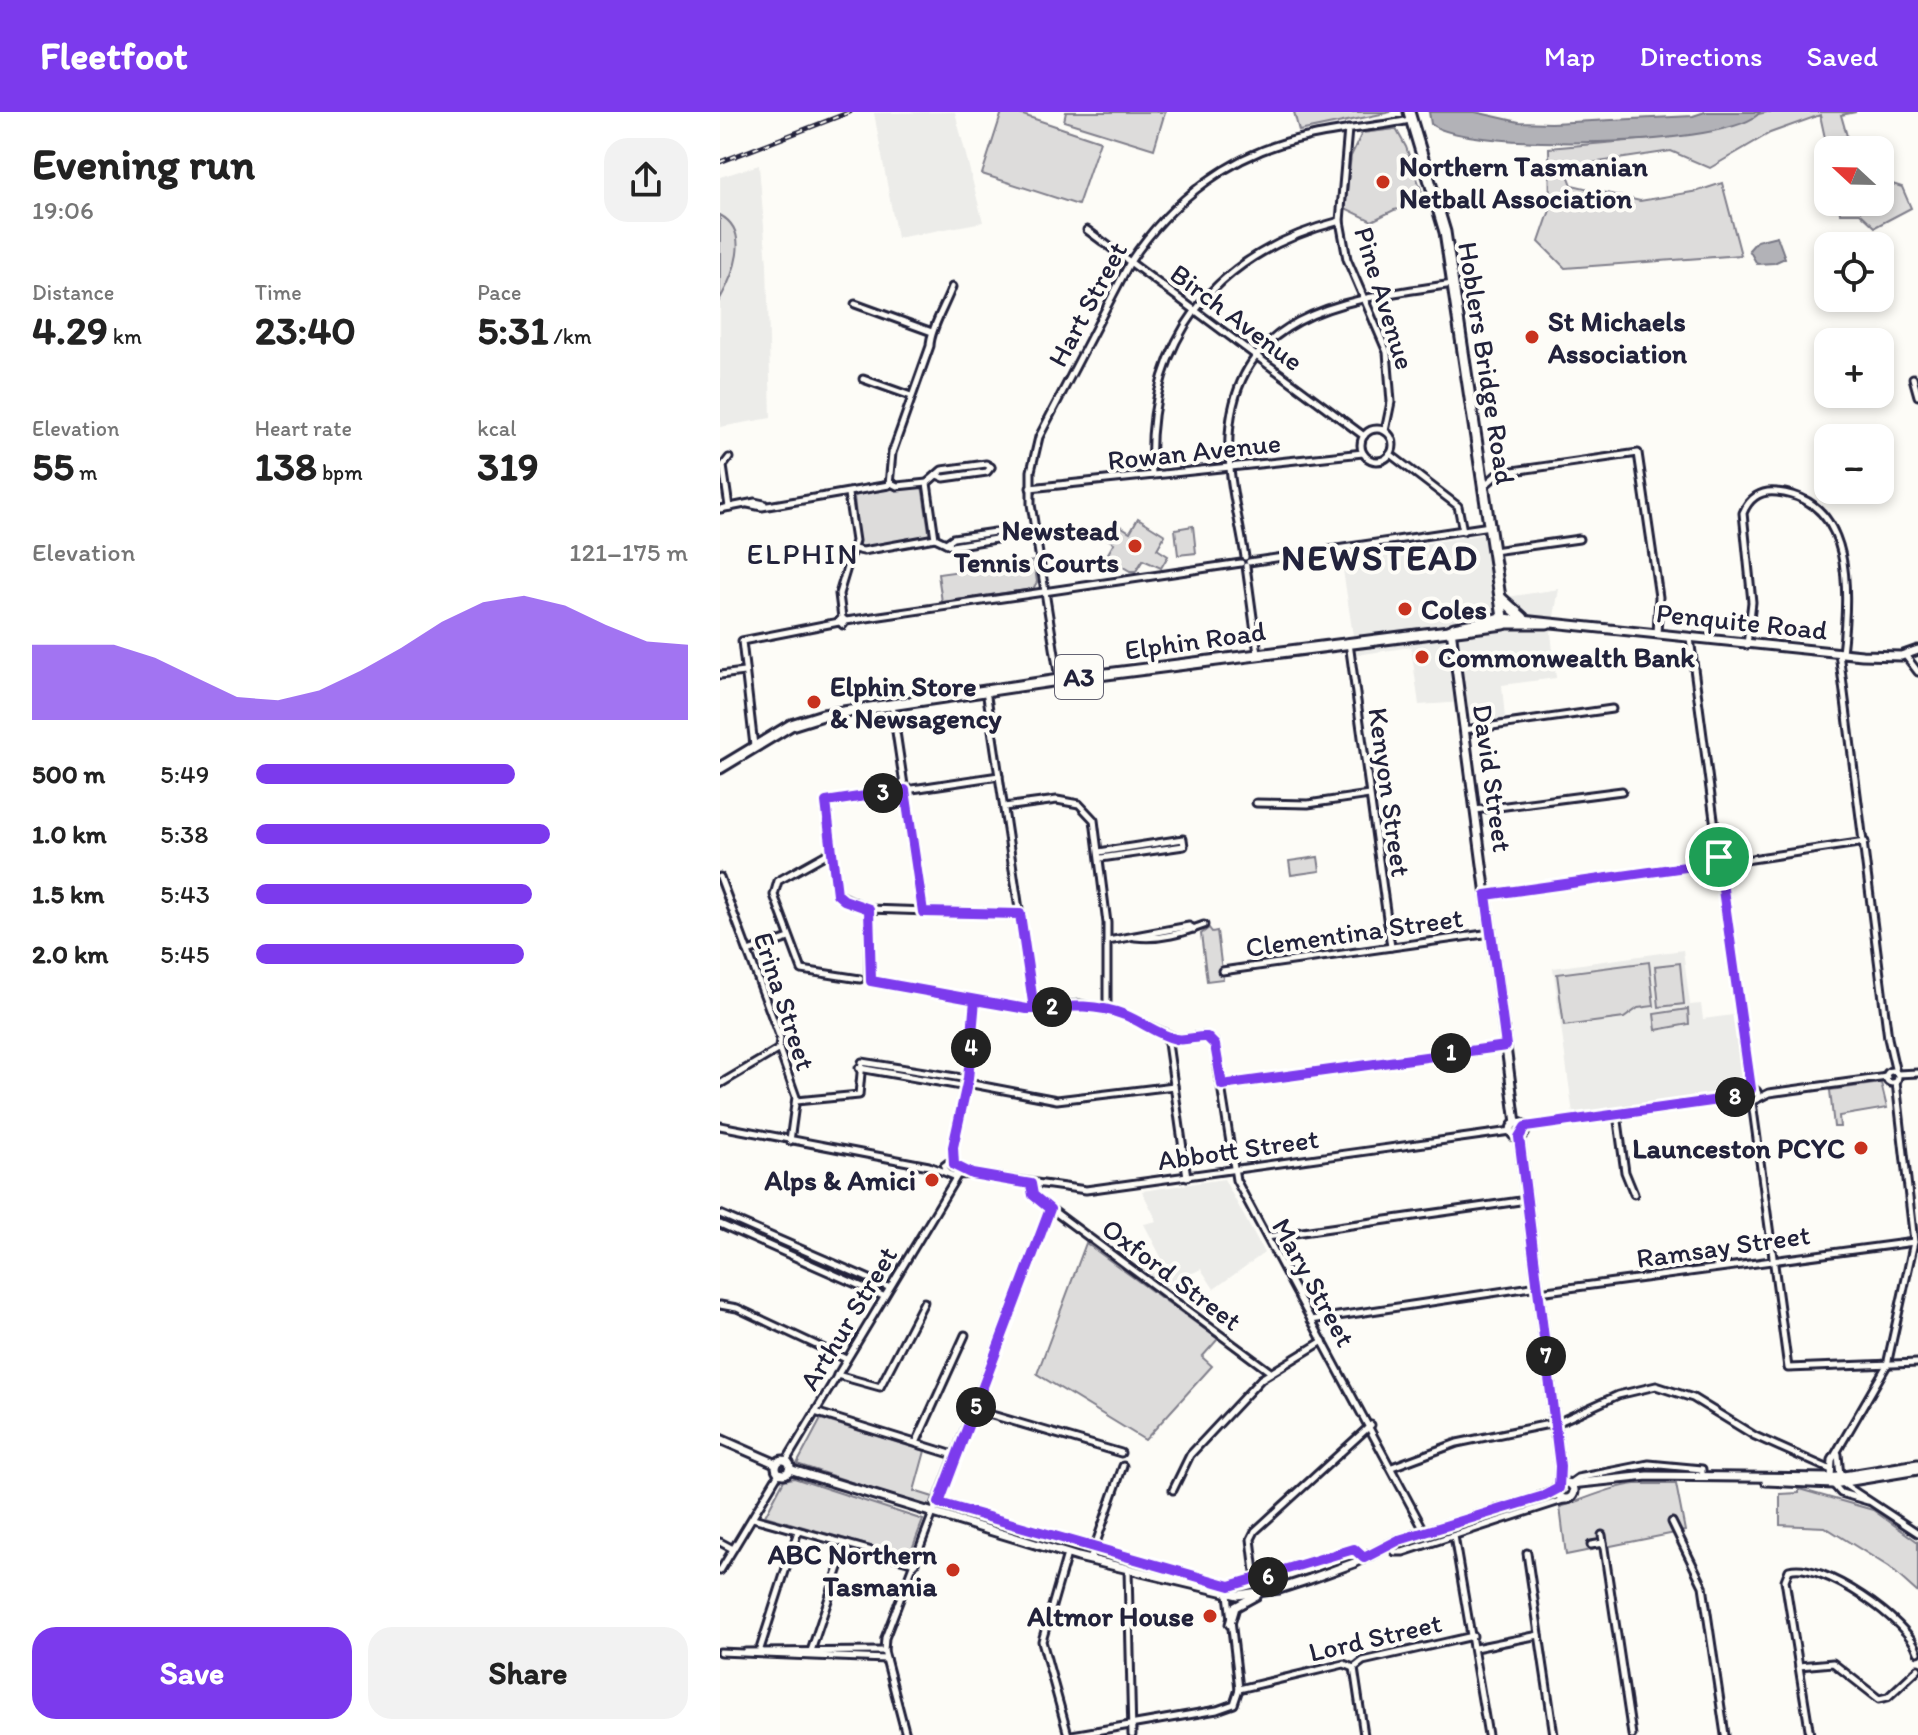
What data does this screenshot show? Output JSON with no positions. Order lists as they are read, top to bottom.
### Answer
{
  "streets": {
    "highway": ["Hoblers Bridge Road", "Elphin Road", "A3"],
    "street": [
      "Pine Avenue",
      "Hart Street",
      "Birch Avenue",
      "Rowan Avenue",
      "Penquite Road",
      "David Street",
      "Kenyon Street",
      "Clementina Street",
      "Erina Street",
      "Abbott Street",
      "Ramsay Street",
      "Oxford Street",
      "Mary Street",
      "Arthur Street",
      "Lord Street"
    ]
  },
  "crossings": [
    ["Pine Avenue", "Hart Street"],
    ["Pine Avenue", "Birch Avenue"],
    ["Pine Avenue", "Rowan Avenue"],
    ["Hart Street", "Birch Avenue"],
    ["Hart Street", "Hoblers Bridge Road"],
    ["Hart Street", "Rowan Avenue"],
    ["Hart Street", "Elphin Road"],
    ["Birch Avenue", "Rowan Avenue"],
    ["Hoblers Bridge Road", "Penquite Road"],
    ["Hoblers Bridge Road", "Elphin Road"],
    ["Penquite Road", "Elphin Road"],
    ["Elphin Road", "David Street"],
    ["Elphin Road", "Kenyon Street"],
    ["David Street", "Clementina Street"],
    ["Kenyon Street", "Clementina Street"],
    ["Abbott Street", "Oxford Street"],
    ["Abbott Street", "Mary Street"],
    ["Abbott Street", "Arthur Street"],
    ["Ramsay Street", "Mary Street"]
  ],
  "districts": ["ELPHIN", "NEWSTEAD"],
  "places": [
    "Northern Tasmanian Netball Association",
    "St Michaels Association",
    "Newstead Tennis Courts",
    "Coles",
    "Commonwealth Bank",
    "Elphin Store & Newsagency",
    "Launceston PCYC",
    "Alps & Amici",
    "ABC Northern Tasmania",
    "Altmor House"
  ],
  "north": "left",
  "page": {
    "header": "Fleetfoot",
    "nav": ["Map", "Directions", "Saved"],
    "heading": ["Evening run", "19:06"],
    "map_buttons": ["+", "−"],
    "stats": [
      ["Distance", "4.29 km"],
      ["Time", "23:40"],
      ["Pace", "5:31 /km"],
      ["Elevation", "55 m"],
      ["Heart rate", "138 bpm"],
      ["kcal", "319"]
    ],
    "chart": ["Elevation", "121–175 m"],
    "list": [
      {
        "name": "500 m",
        "note": "5:49"
      },
      {
        "name": "1.0 km",
        "note": "5:38"
      },
      {
        "name": "1.5 km",
        "note": "5:43"
      },
      {
        "name": "2.0 km",
        "note": "5:45"
      }
    ],
    "pins": [
      "3",
      "2",
      "4",
      "1",
      "8",
      "7",
      "5",
      "6"
    ],
    "buttons": ["Save", "Share"]
  }
}
